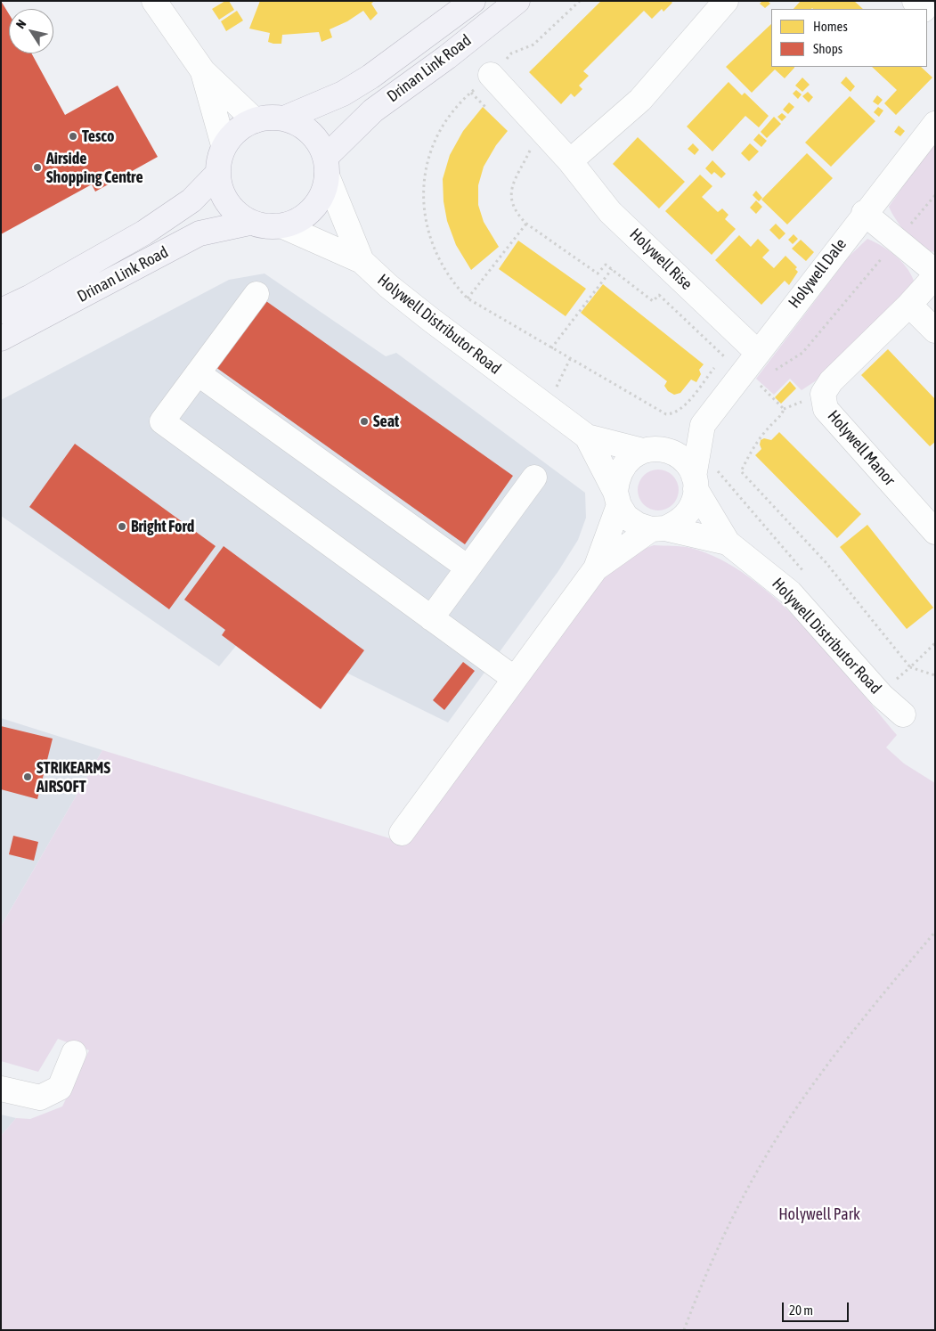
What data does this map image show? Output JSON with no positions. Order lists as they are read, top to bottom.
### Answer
{
  "streets": {
    "main road": ["Drinan Link Road"],
    "street": [
      "Holywell Rise",
      "Holywell Dale",
      "Holywell Distributor Road",
      "Holywell Manor"
    ]
  },
  "crossings": [
    ["Drinan Link Road", "Holywell Distributor Road"],
    ["Holywell Rise", "Holywell Dale"],
    ["Holywell Dale", "Holywell Distributor Road"]
  ],
  "parks": ["Holywell Park"],
  "places": [
    "Tesco",
    "Airside Shopping Centre",
    "Seat",
    "Bright Ford",
    "STRIKEARMS AIRSOFT"
  ],
  "legend": ["Homes", "Shops"],
  "scale_bar": "20 m",
  "north": "top left"
}
